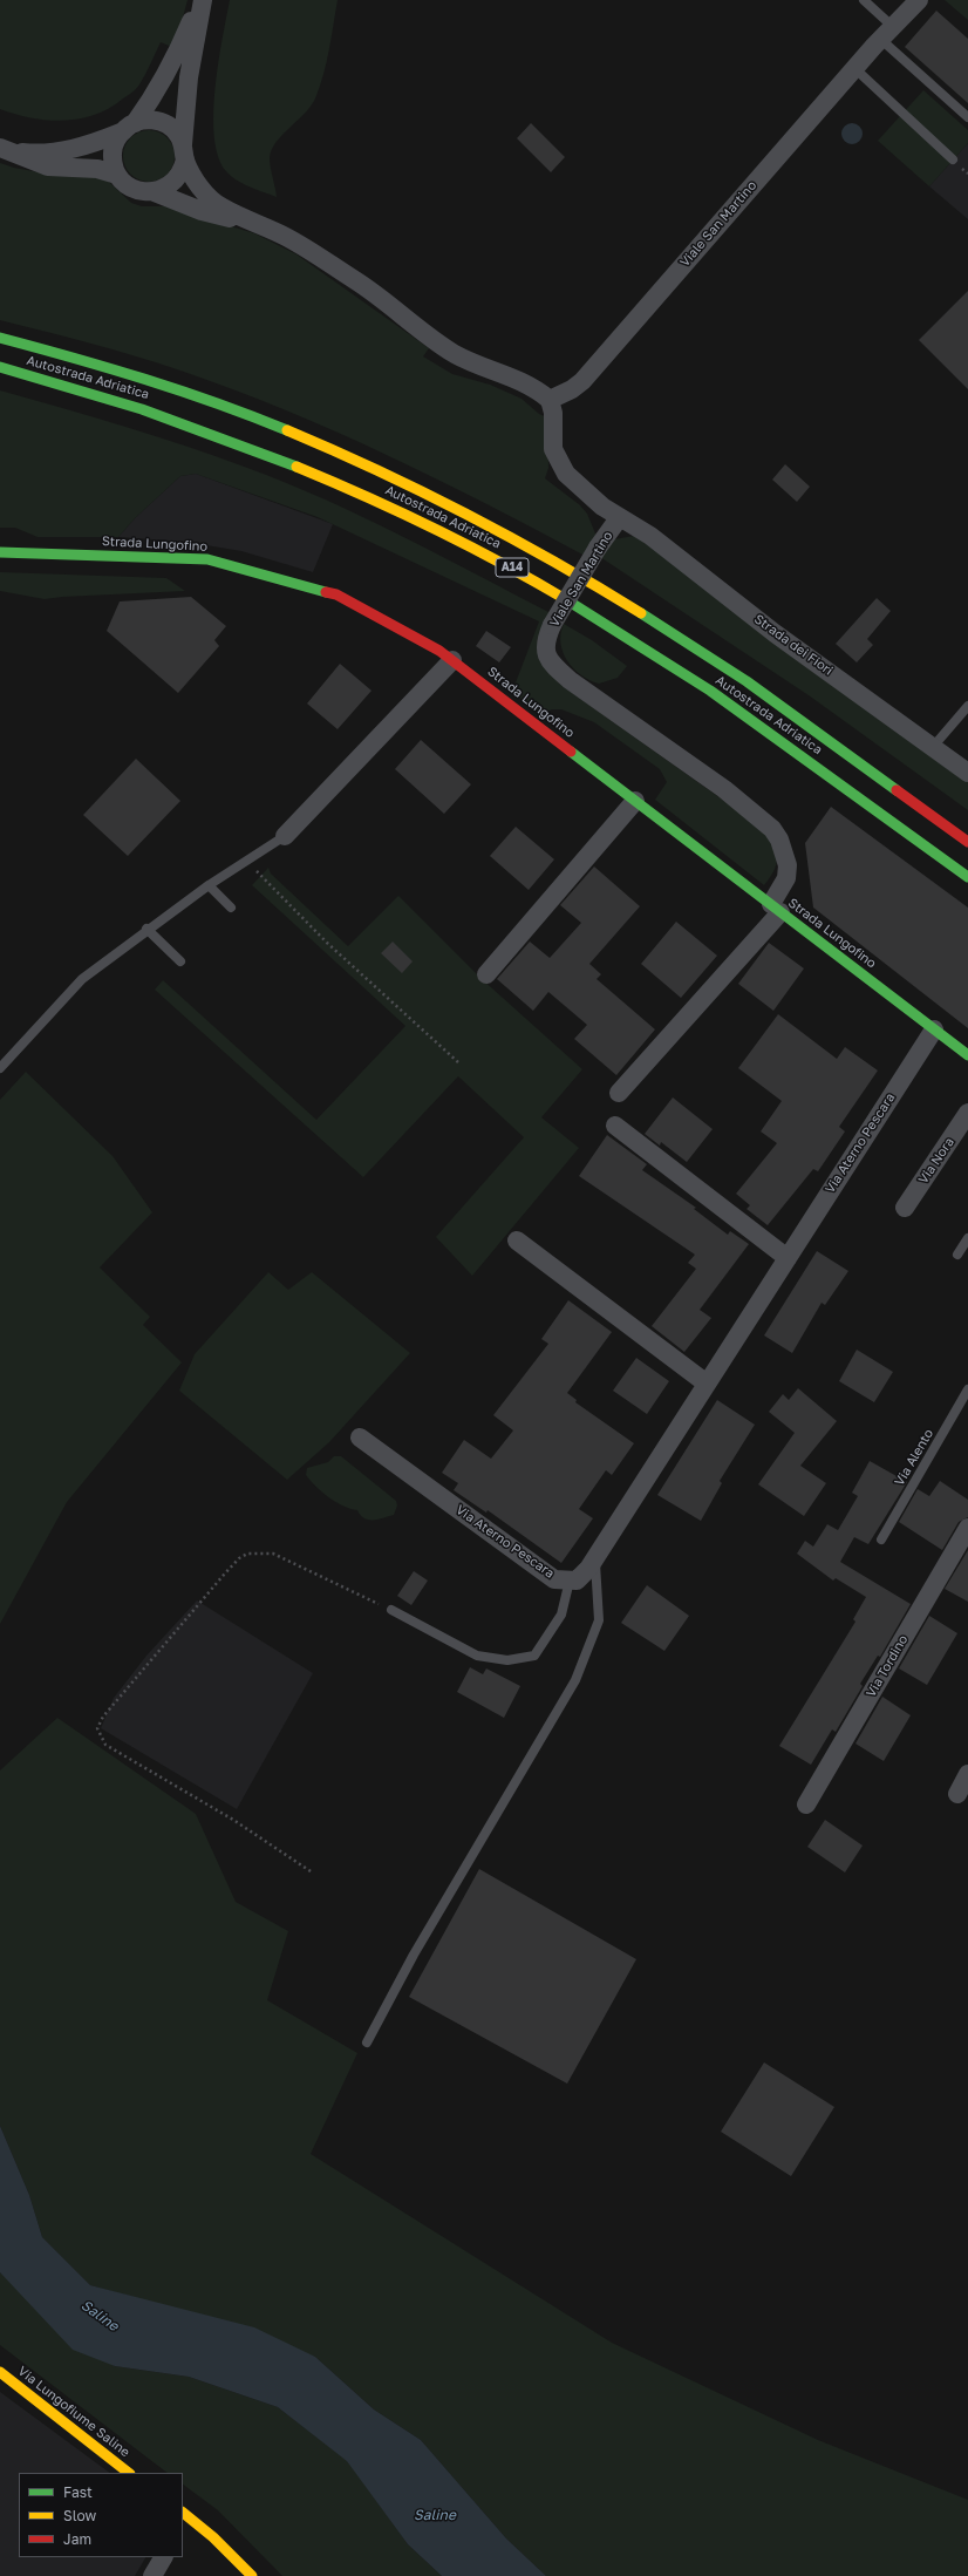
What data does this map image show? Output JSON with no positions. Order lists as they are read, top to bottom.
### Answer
{
  "streets": {
    "main road": [
      "Autostrada Adriatica",
      "Strada Lungofino",
      "A14",
      "Via Lungofiume Saline"
    ],
    "street": [
      "Viale San Martino",
      "Strada dei Fiori",
      "Via Aterno Pescara",
      "Via Nora",
      "Via Tordino"
    ],
    "lane": ["Via Alento"]
  },
  "crossings": [
    ["Viale San Martino", "Strada Lungofino"],
    ["Viale San Martino", "Strada dei Fiori"],
    ["Strada Lungofino", "Via Aterno Pescara"]
  ],
  "water": ["Saline"],
  "legend": ["Fast", "Slow", "Jam"]
}
